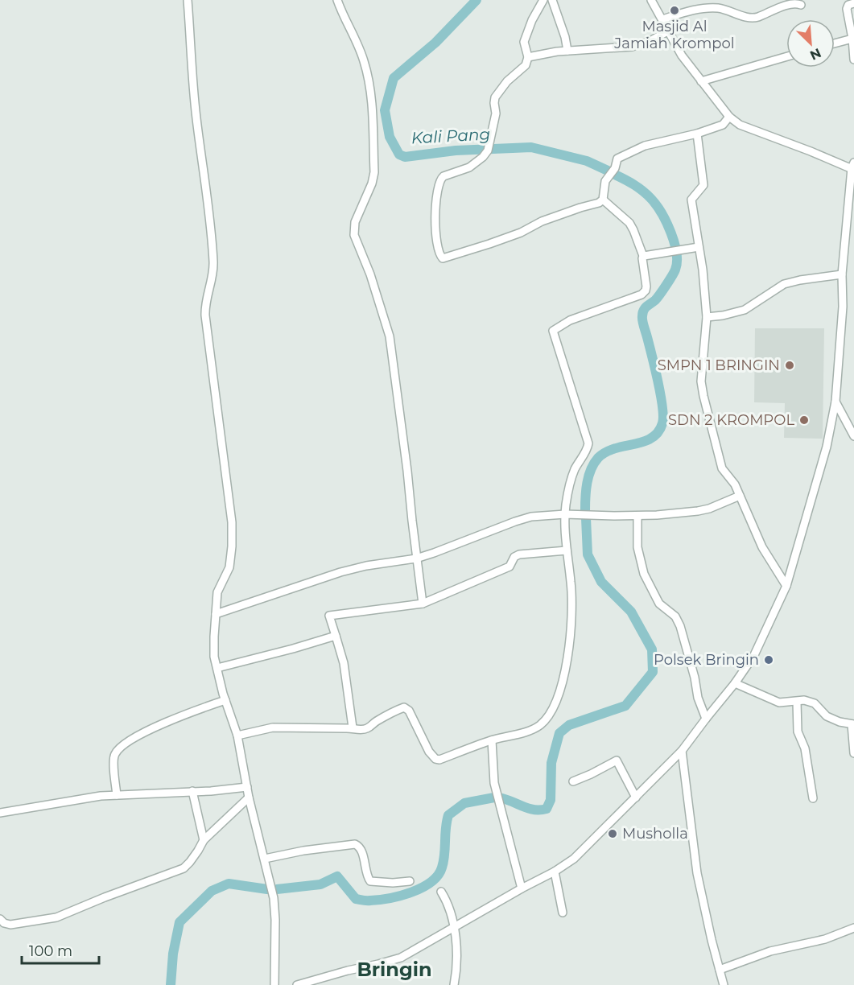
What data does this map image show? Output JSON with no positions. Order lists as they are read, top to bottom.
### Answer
{
  "districts": ["Bringin"],
  "water": ["Kali Pang"],
  "places": [
    "Masjid Al Jamiah Krompol",
    "SMPN 1 BRINGIN",
    "SDN 2 KROMPOL",
    "Polsek Bringin",
    "Musholla"
  ],
  "scale_bar": "100 m",
  "north": "bottom right"
}
